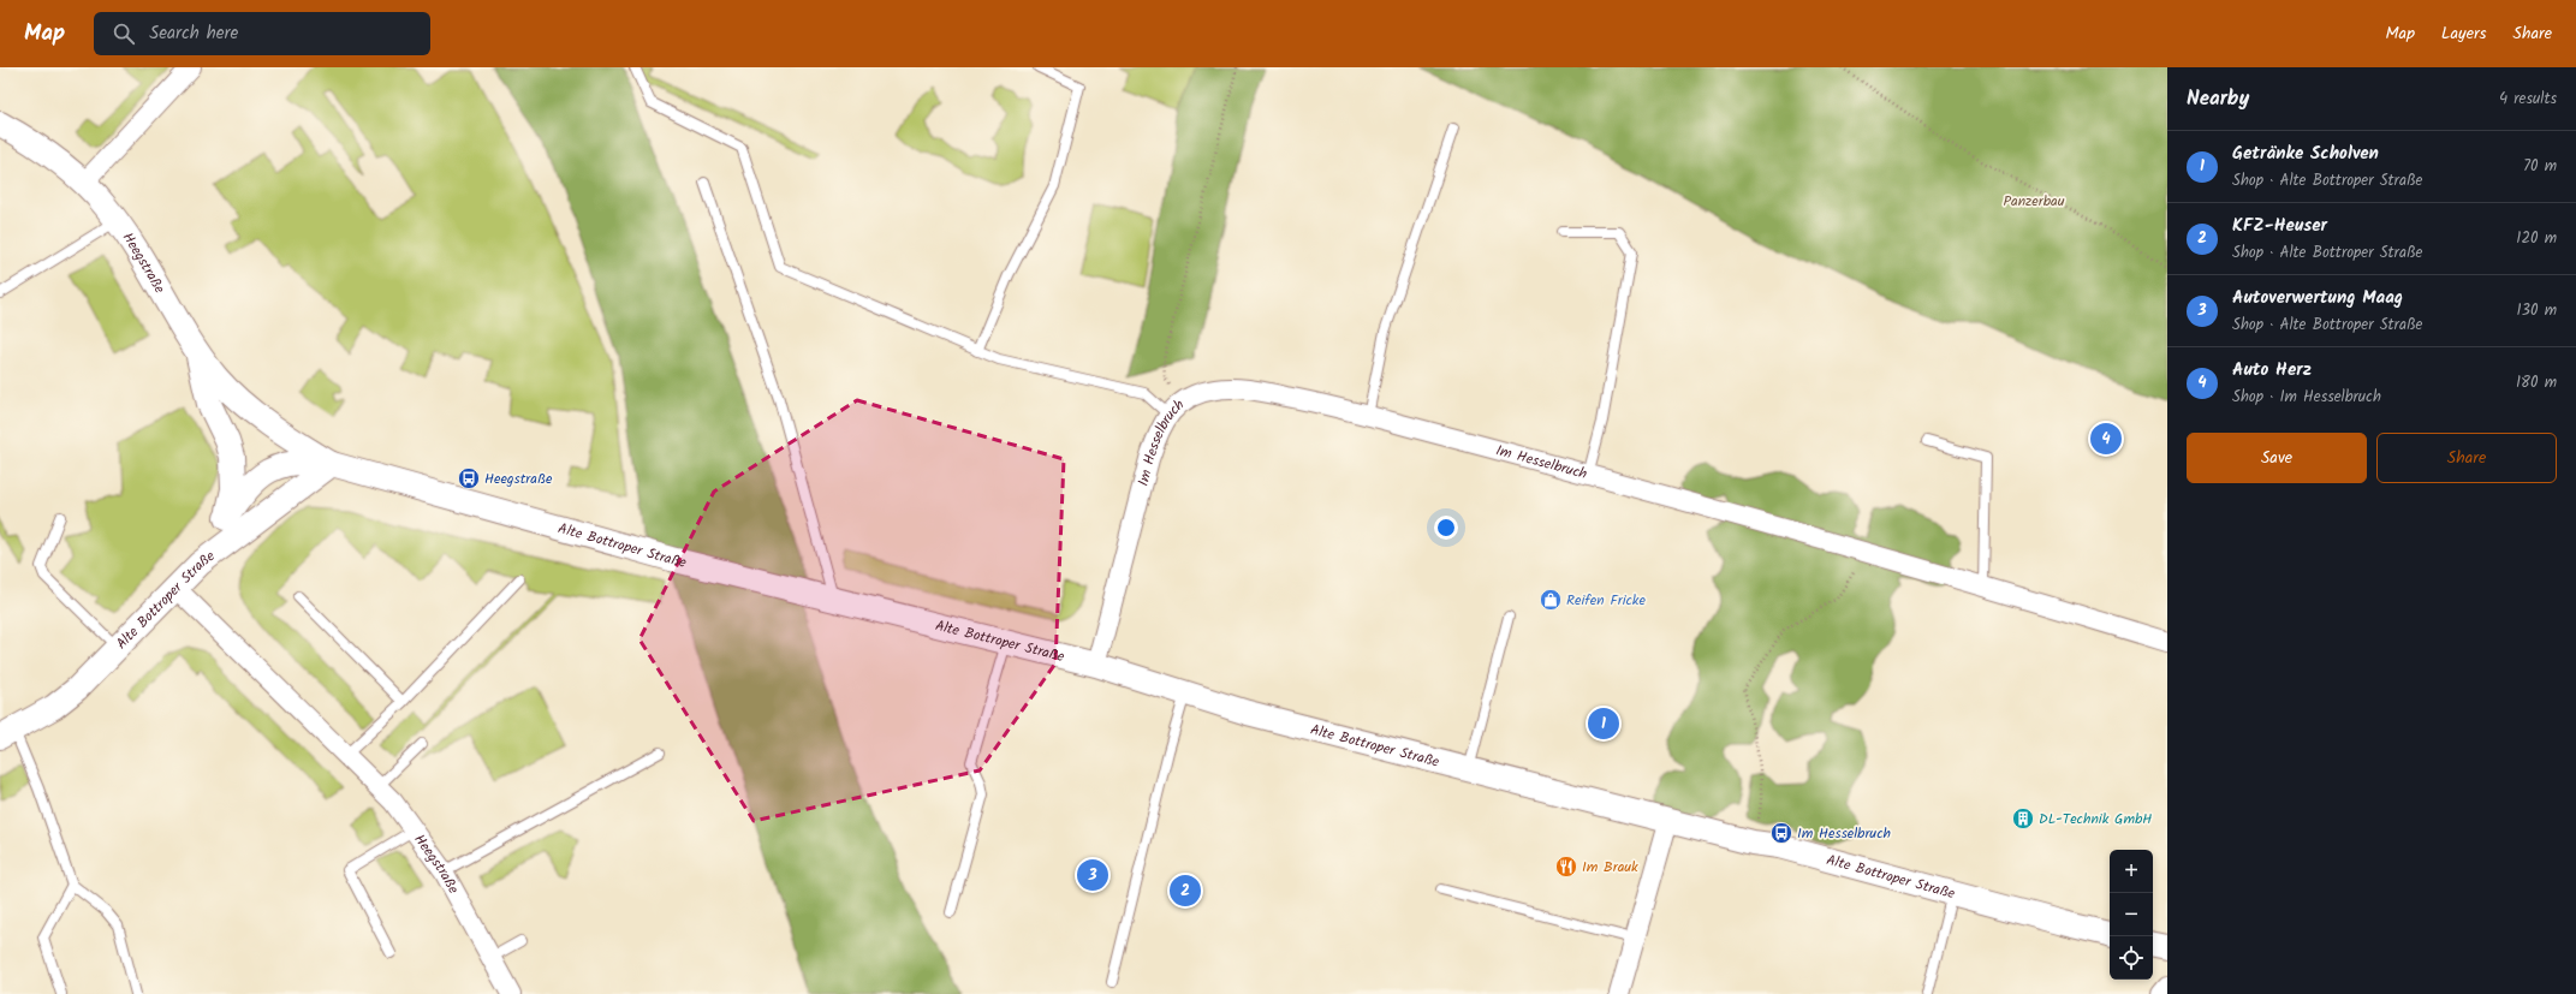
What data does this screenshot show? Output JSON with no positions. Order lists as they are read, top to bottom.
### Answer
{
  "streets": {
    "street": ["Heegstraße", "Im Hesselbruch", "Alte Bottroper Straße"]
  },
  "crossings": [
    ["Heegstraße", "Alte Bottroper Straße"],
    ["Im Hesselbruch", "Alte Bottroper Straße"]
  ],
  "parks": ["Panzerbau"],
  "places": {
    "bus stop": ["Heegstraße", "Im Hesselbruch"],
    "shop": ["Reifen Fricke"],
    "building": ["DL-Technik GmbH"],
    "restaurant": ["Im Brauk"]
  },
  "page": {
    "header": "Map",
    "search": "Search here",
    "nav": ["Map", "Layers", "Share"],
    "heading": ["Nearby", "4 results"],
    "list": [
      {
        "mark": "1",
        "name": "Getränke Scholven",
        "note": "Shop · Alte Bottroper Straße",
        "value": "70 m"
      },
      {
        "mark": "2",
        "name": "KFZ-Heuser",
        "note": "Shop · Alte Bottroper Straße",
        "value": "120 m"
      },
      {
        "mark": "3",
        "name": "Autoverwertung Maag",
        "note": "Shop · Alte Bottroper Straße",
        "value": "130 m"
      },
      {
        "mark": "4",
        "name": "Auto Herz",
        "note": "Shop · Im Hesselbruch",
        "value": "180 m"
      }
    ],
    "buttons": ["Save", "Share"],
    "pins": [
      "4",
      "1",
      "3",
      "2"
    ],
    "map_buttons": ["+", "−"]
  }
}
